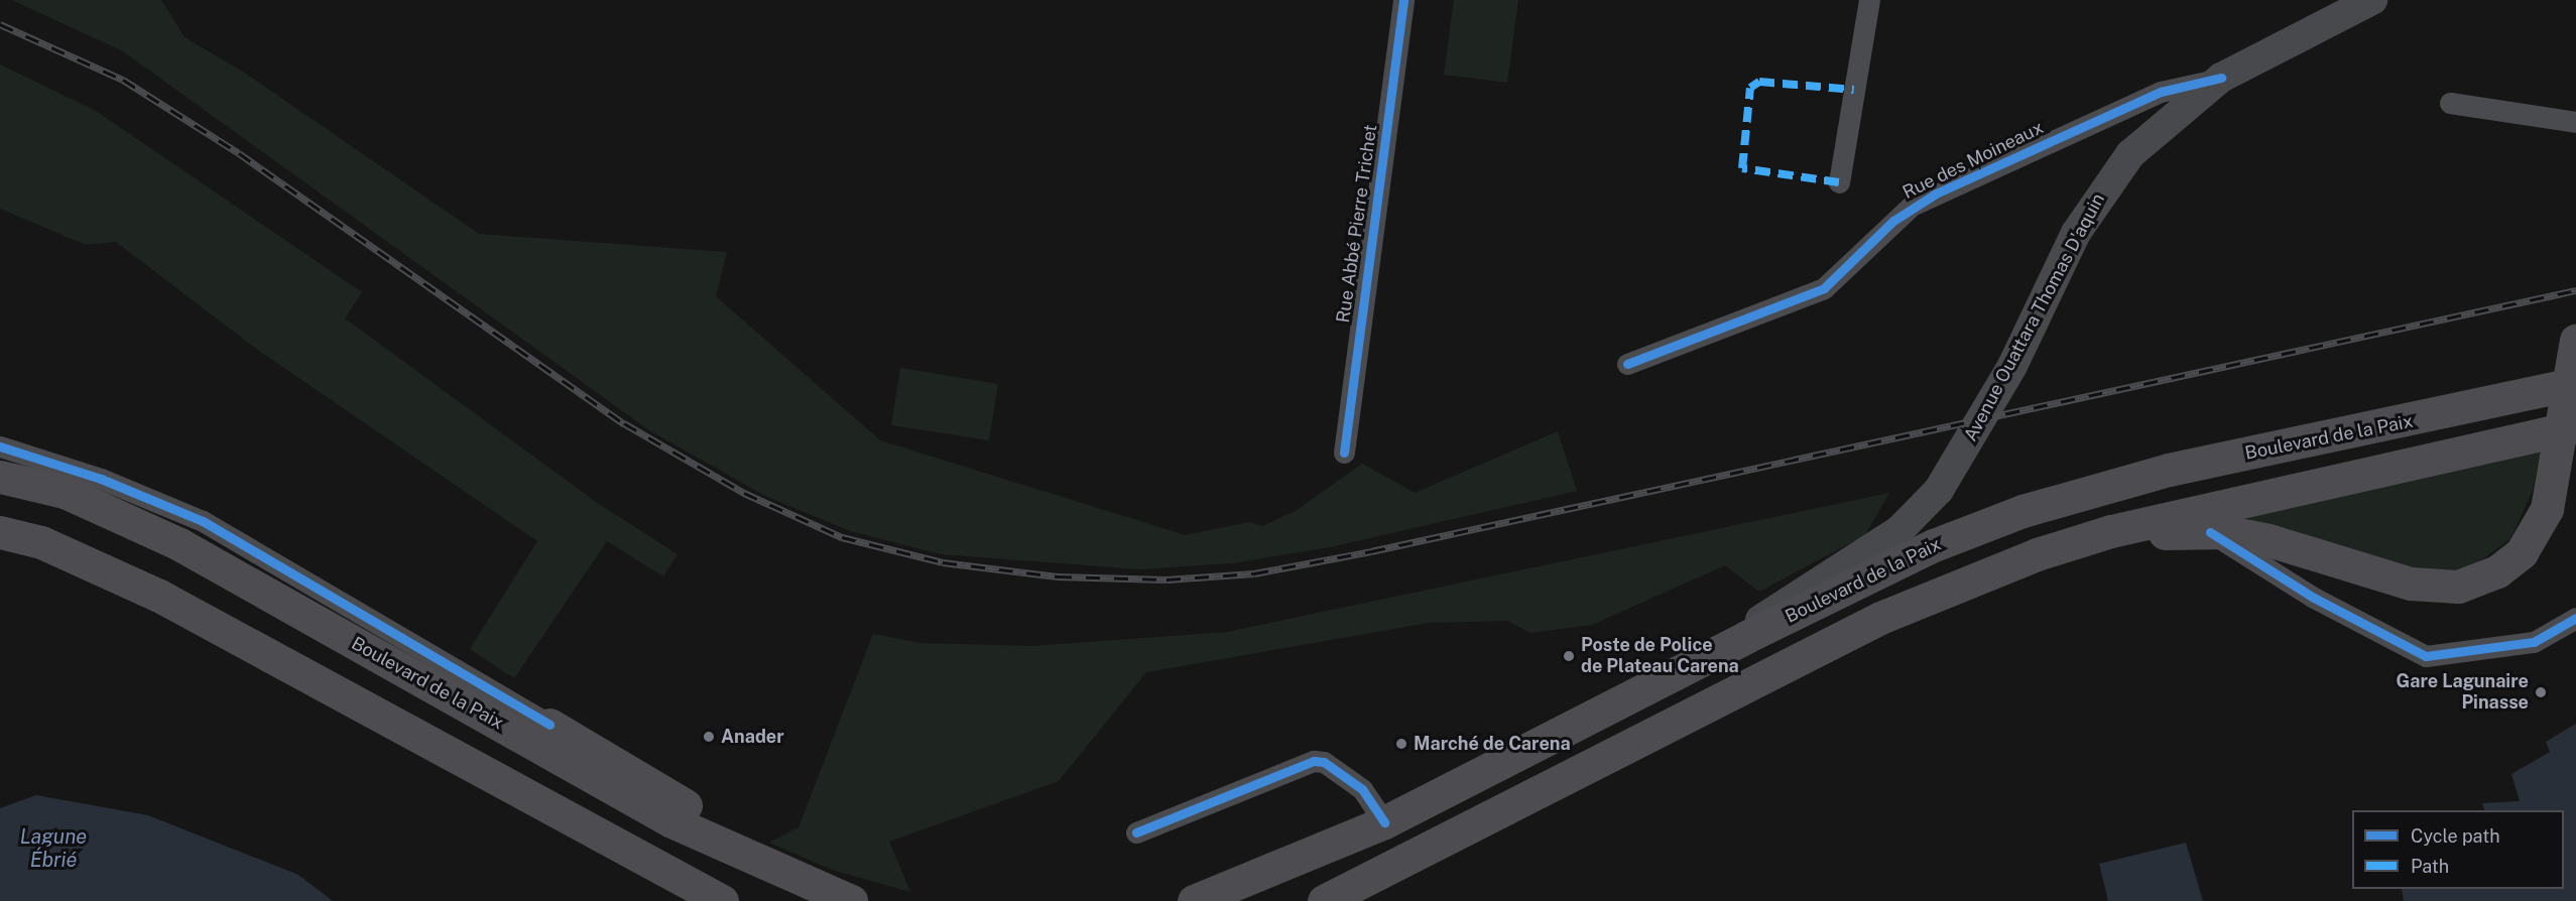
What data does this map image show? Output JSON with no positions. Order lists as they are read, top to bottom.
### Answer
{
  "streets": {
    "main road": ["Avenue Ouattara Thomas D'aquin", "Boulevard de la Paix"],
    "street": ["Rue des Moineaux", "Rue Abbé Pierre Trichet"]
  },
  "crossings": [
    ["Rue des Moineaux", "Avenue Ouattara Thomas D'aquin"],
    ["Avenue Ouattara Thomas D'aquin", "Boulevard de la Paix"]
  ],
  "water": ["Lagune Ébrié"],
  "places": [
    "Poste de Police de Plateau Carena",
    "Gare Lagunaire Pinasse",
    "Anader",
    "Marché de Carena"
  ],
  "legend": ["Cycle path", "Path"]
}
